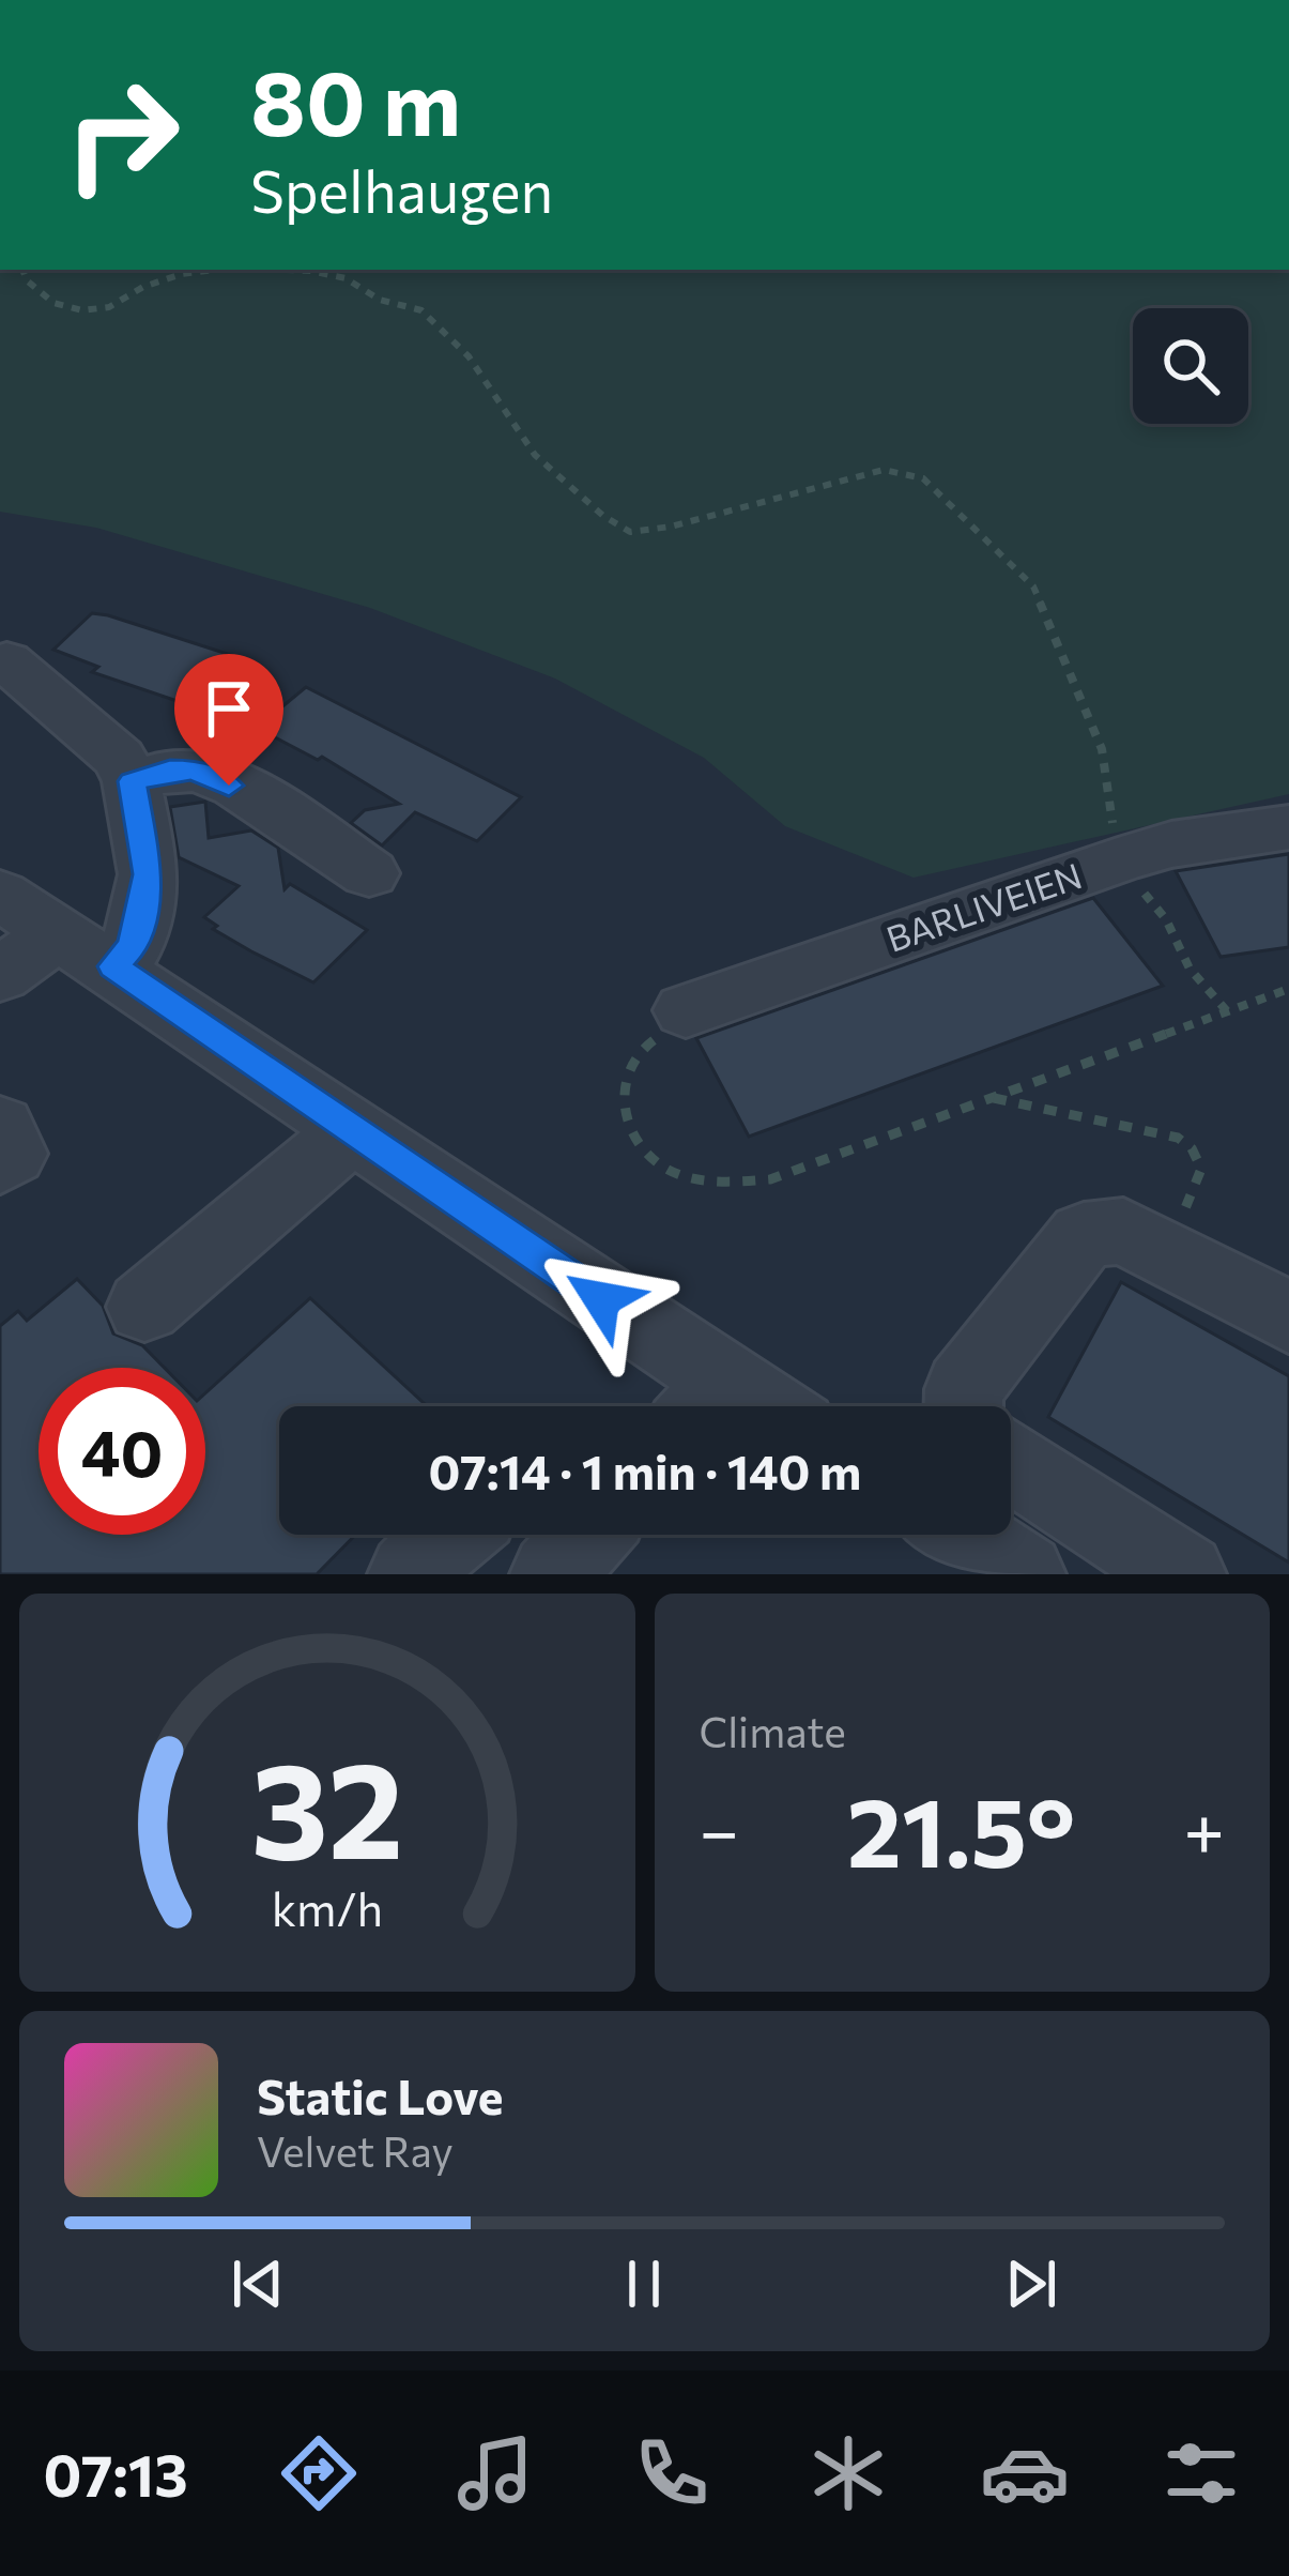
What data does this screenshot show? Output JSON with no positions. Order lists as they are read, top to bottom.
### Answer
{
  "streets": {
    "street": ["BARLIVEIEN"]
  },
  "page": {
    "turn": ["80 m", "Spelhaugen"],
    "limit": "40",
    "trip": "07:14 · 1 min · 140 m",
    "tile": "Climate",
    "heat": ["−", "21.5°", "+"],
    "song": ["Static Love", "Velvet Ray"],
    "tabs": "07:13",
    "gauge": ["32", "km/h"]
  }
}
